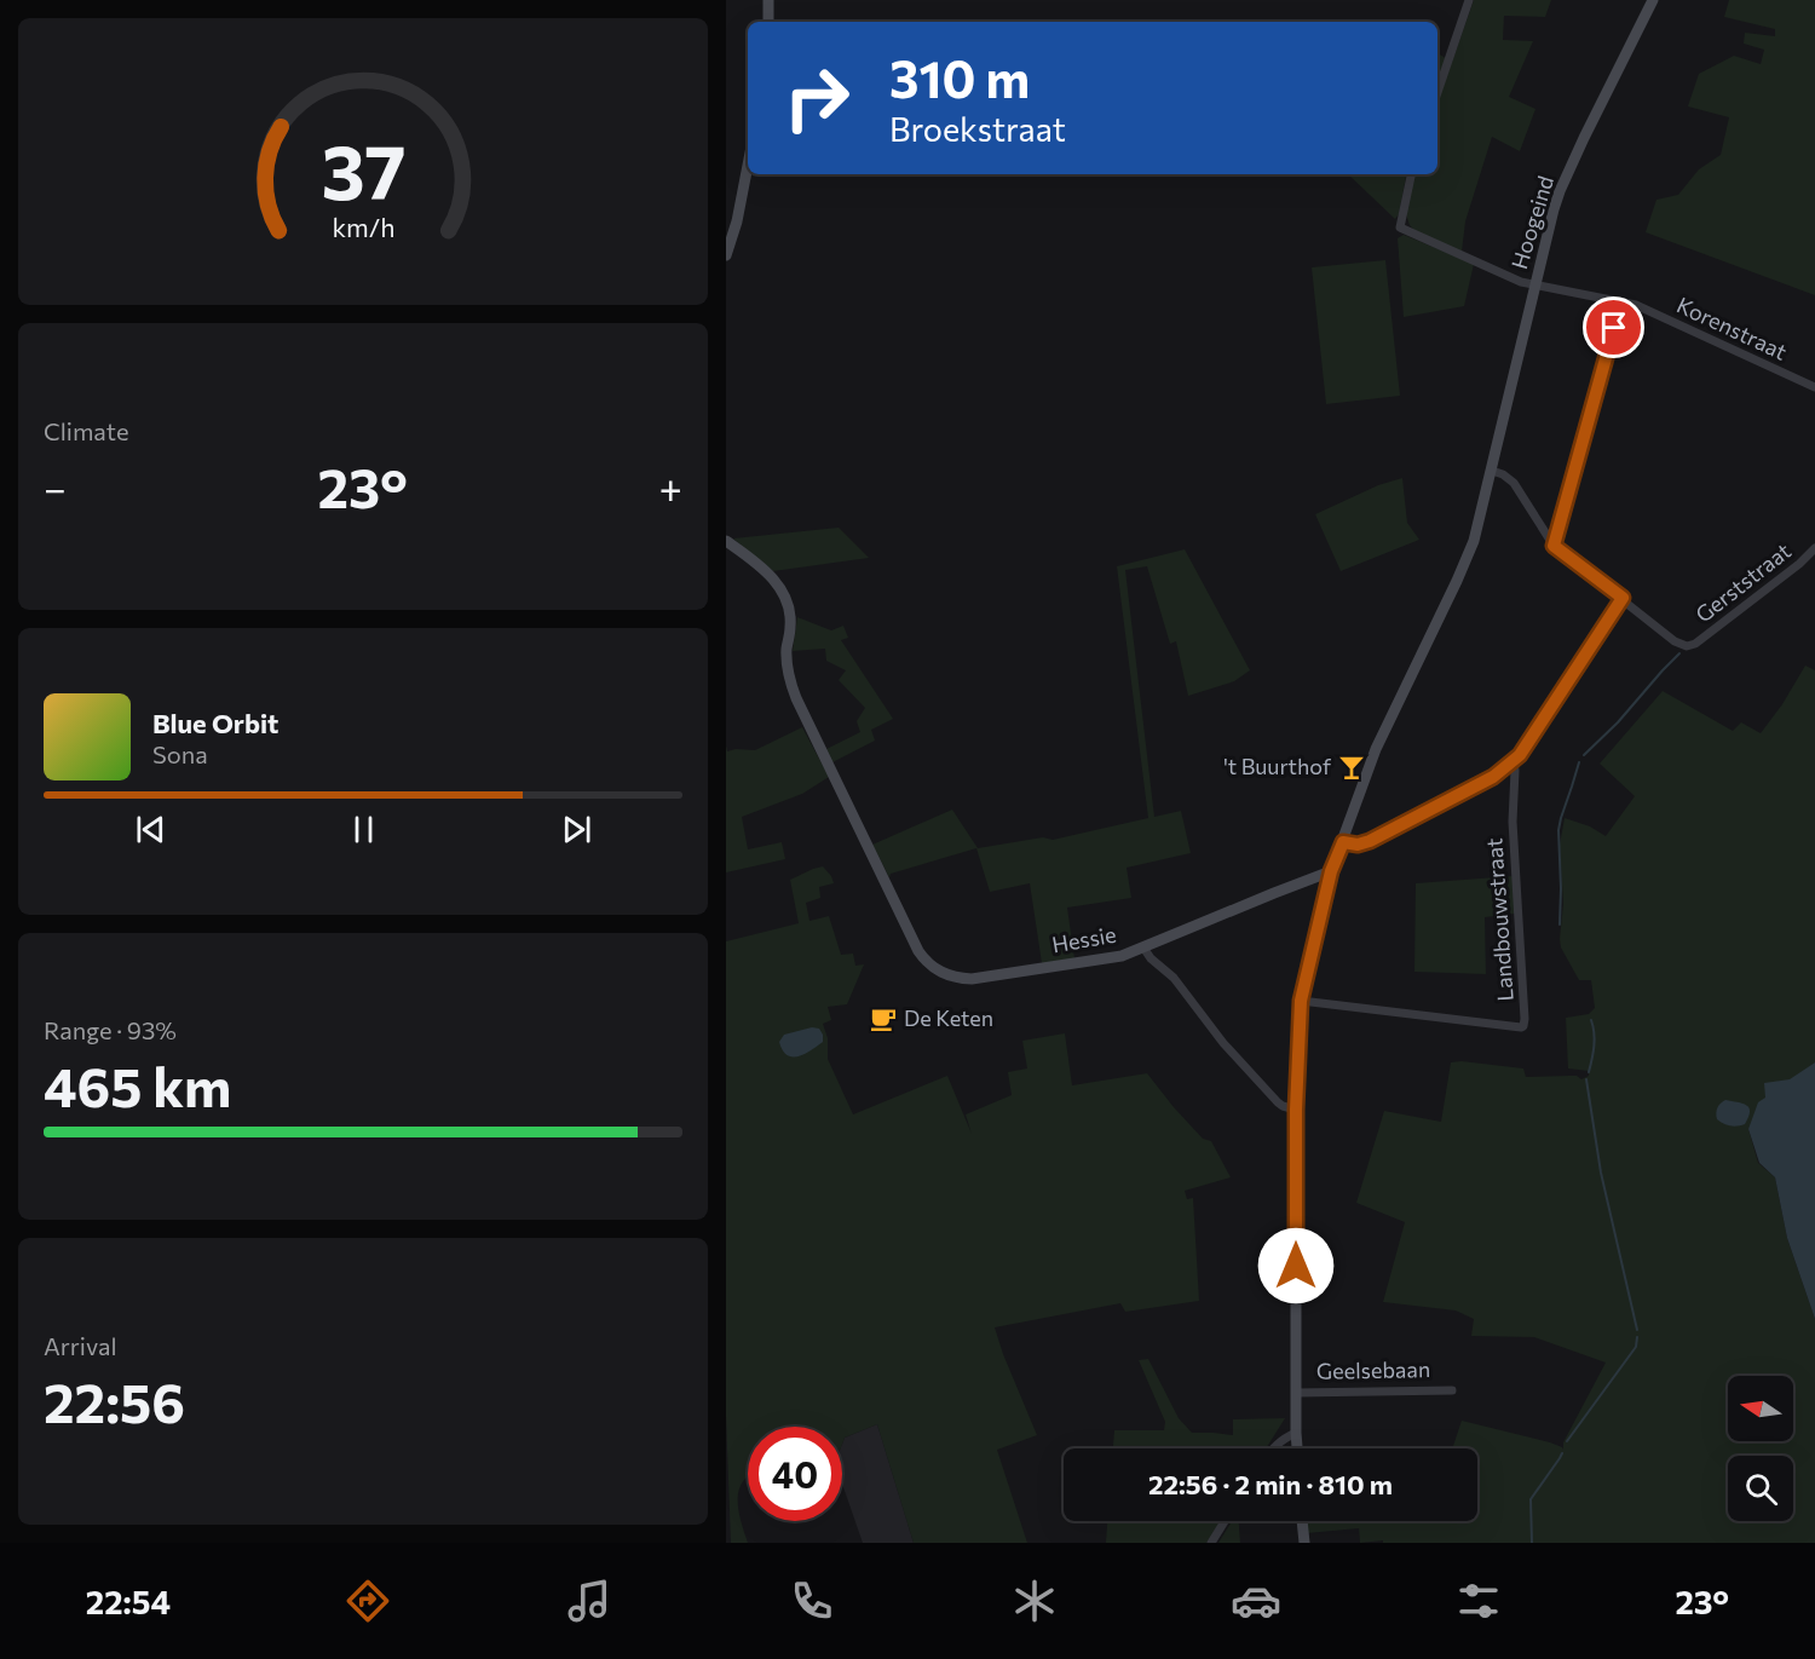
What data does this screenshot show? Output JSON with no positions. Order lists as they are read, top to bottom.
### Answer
{
  "streets": {
    "street": [
      "Hoogeind",
      "Korenstraat",
      "Gerststraat",
      "Landbouwstraat",
      "Hessie",
      "Geelsebaan"
    ]
  },
  "crossings": [
    ["Hoogeind", "Korenstraat"],
    ["Landbouwstraat", "Geelsebaan"],
    ["Hessie", "Geelsebaan"]
  ],
  "places": {
    "bar": ["'t Buurthof"],
    "cafe": ["De Keten"]
  },
  "north": "left",
  "page": {
    "turn": ["310 m", "Broekstraat"],
    "tile": [
      "Climate",
      ["Range · 93%", "465 km"],
      ["Arrival", "22:56"]
    ],
    "heat": ["−", "23°", "+"],
    "song": ["Blue Orbit", "Sona"],
    "limit": "40",
    "trip": "22:56 · 2 min · 810 m",
    "tabs": ["22:54", "23°"],
    "gauge": ["37", "km/h"]
  }
}
